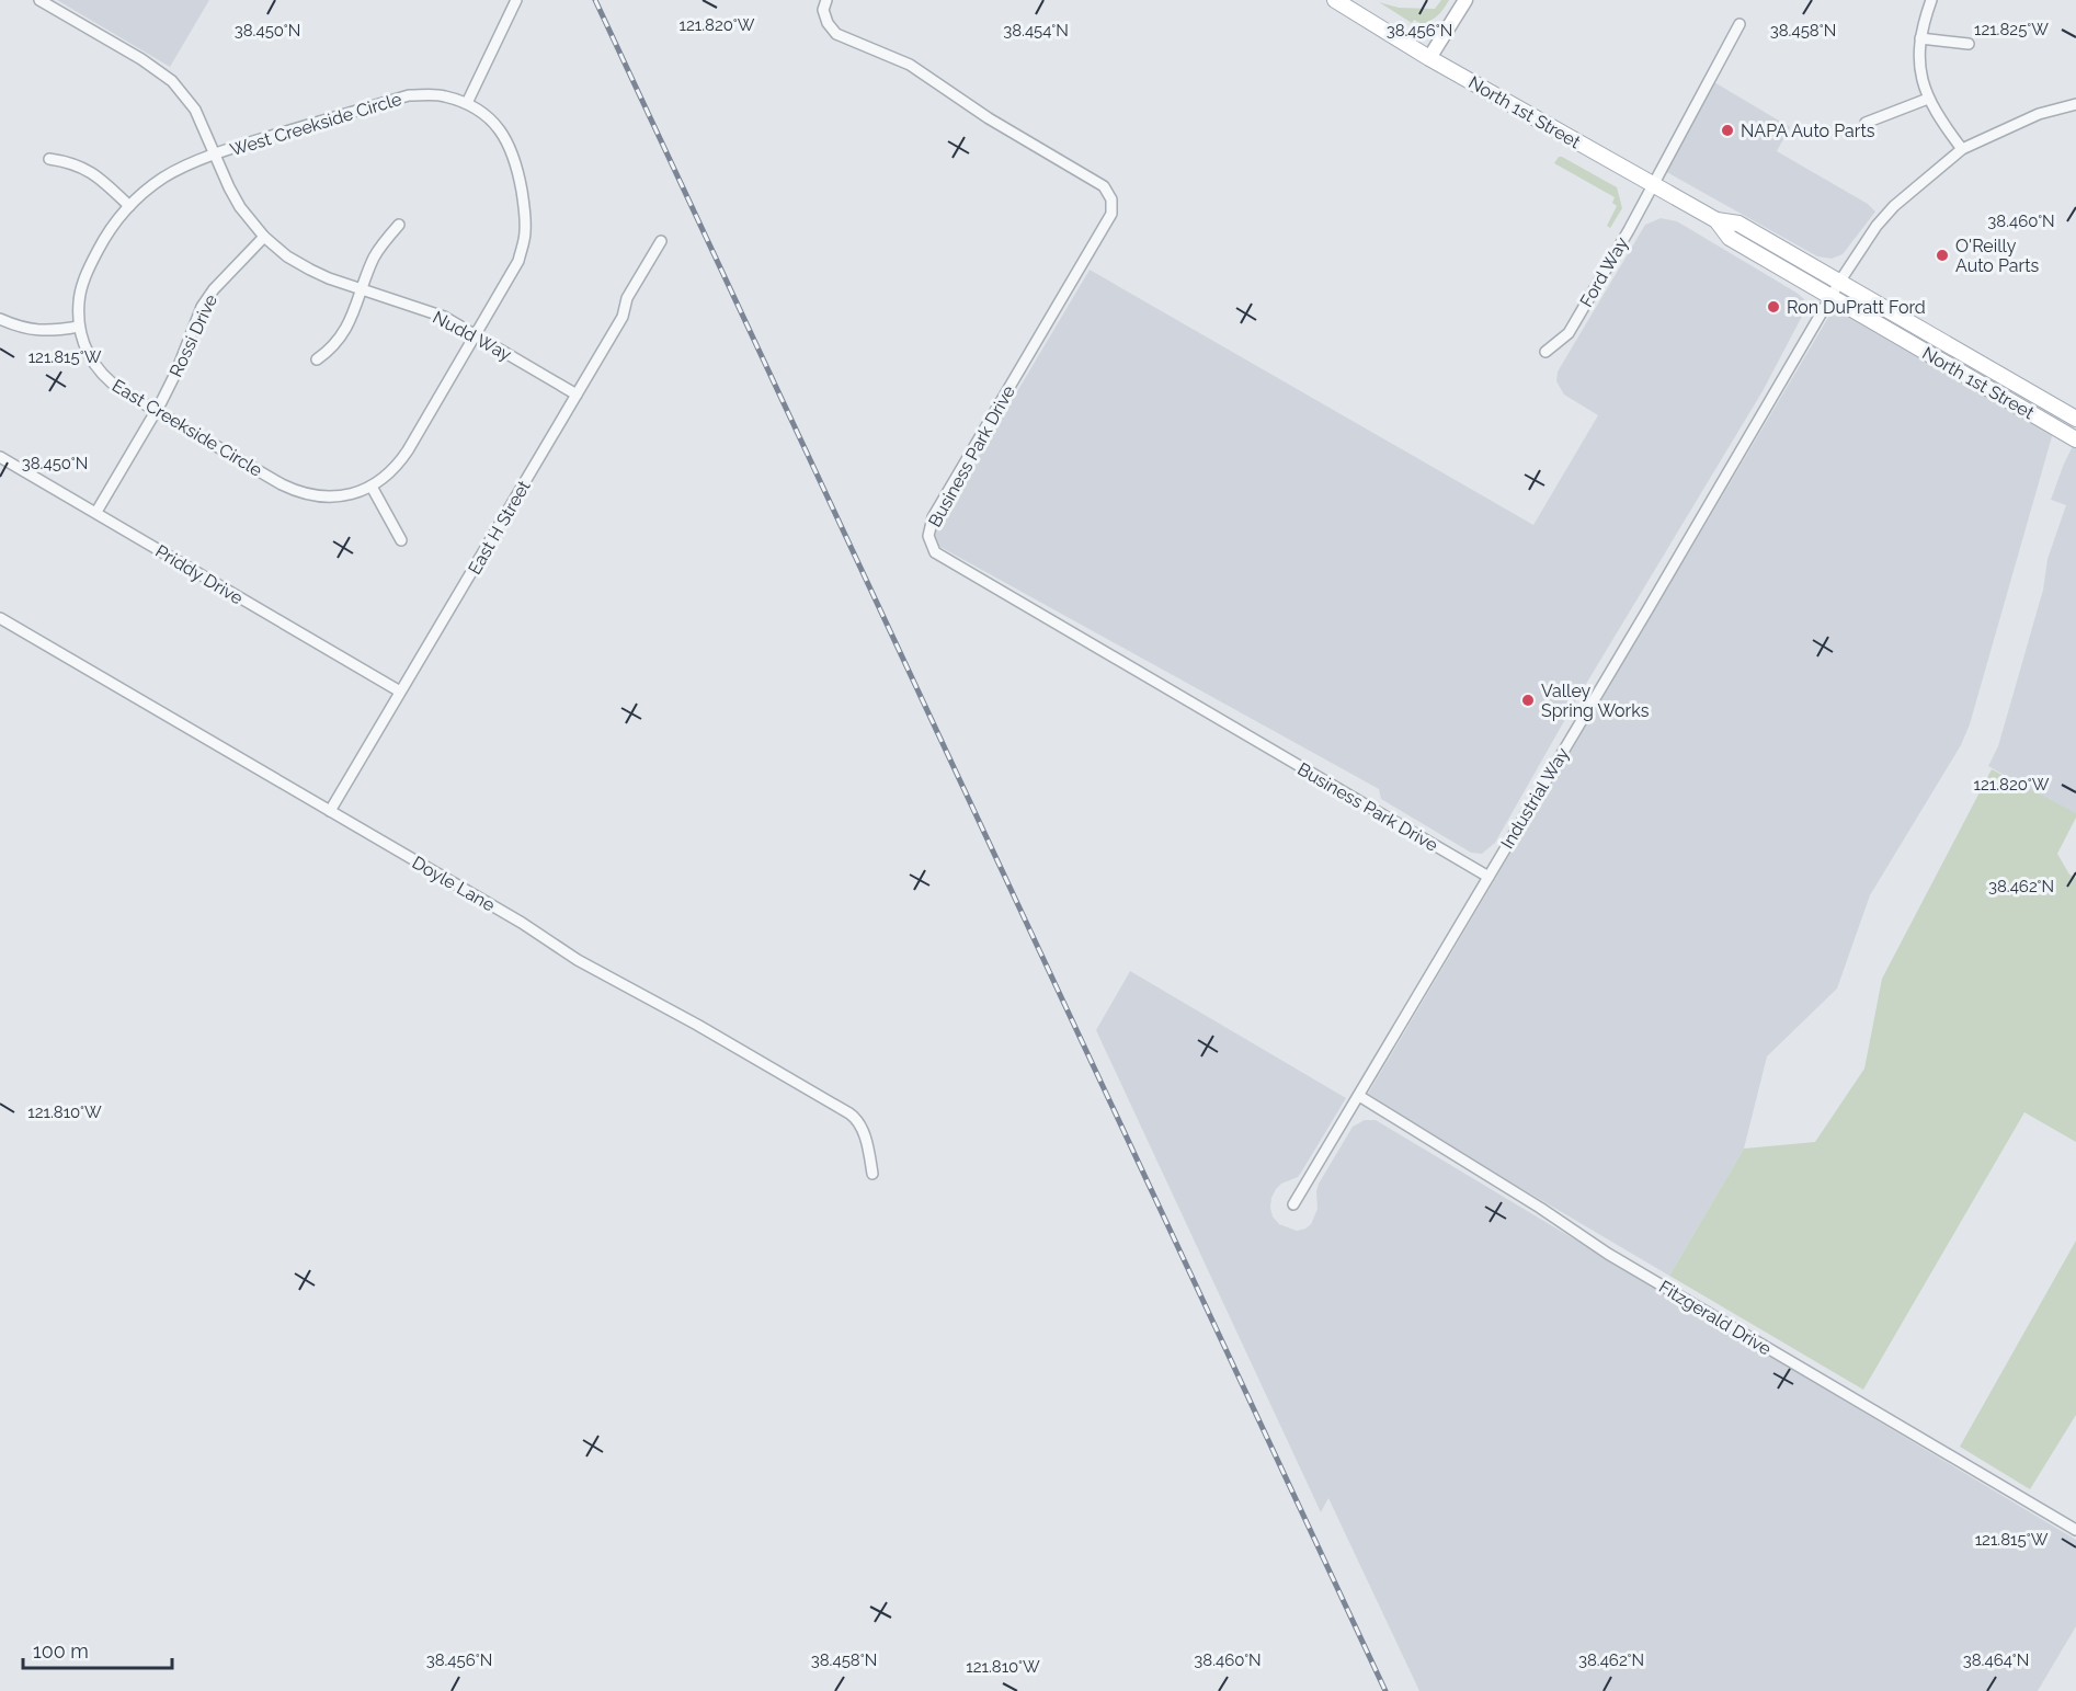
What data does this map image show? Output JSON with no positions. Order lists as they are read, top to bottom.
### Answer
{
  "streets": {
    "main road": ["North 1st Street"],
    "street": [
      "West Creekside Circle",
      "Ford Way",
      "Rossi Drive",
      "Nudd Way",
      "East Creekside Circle",
      "Business Park Drive",
      "East H Street",
      "Priddy Drive",
      "Industrial Way",
      "Doyle Lane",
      "Fitzgerald Drive"
    ]
  },
  "crossings": [
    ["North 1st Street", "Ford Way"],
    ["North 1st Street", "Industrial Way"],
    ["West Creekside Circle", "Nudd Way"],
    ["West Creekside Circle", "East Creekside Circle"],
    ["Rossi Drive", "Nudd Way"],
    ["Rossi Drive", "East Creekside Circle"],
    ["Rossi Drive", "Priddy Drive"],
    ["Nudd Way", "East Creekside Circle"],
    ["Nudd Way", "East H Street"],
    ["Business Park Drive", "Industrial Way"],
    ["East H Street", "Priddy Drive"],
    ["East H Street", "Doyle Lane"],
    ["Industrial Way", "Fitzgerald Drive"]
  ],
  "places": [
    "NAPA Auto Parts",
    "O'Reilly Auto Parts",
    "Ron DuPratt Ford",
    "Valley Spring Works"
  ],
  "scale_bar": "100 m",
  "coordinates": [
    "121.820°W",
    "121.825°W",
    "38.450°N",
    "38.454°N",
    "38.456°N",
    "38.458°N",
    "38.460°N",
    "121.815°W",
    "38.462°N",
    "121.810°W",
    "38.464°N"
  ]
}
